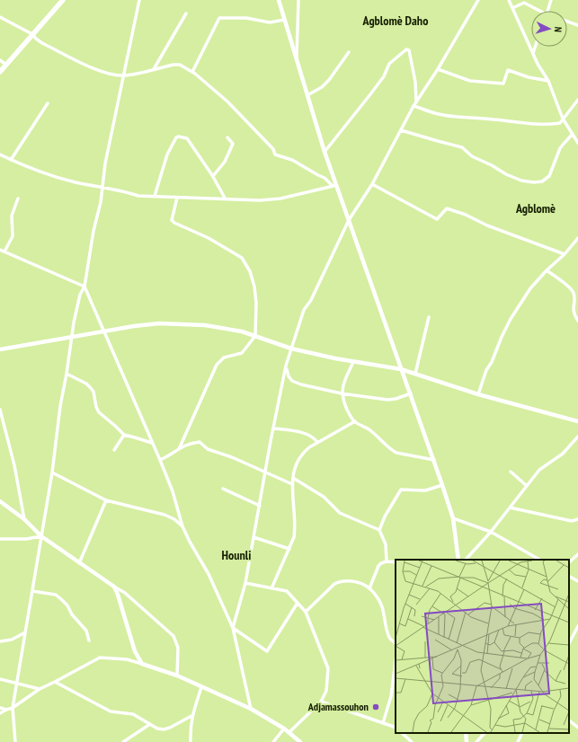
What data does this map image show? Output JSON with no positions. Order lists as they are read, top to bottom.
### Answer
{
  "districts": ["Agblomè Daho", "Agblomè", "Hounli"],
  "places": ["Adjamassouhon"],
  "north": "right"
}
